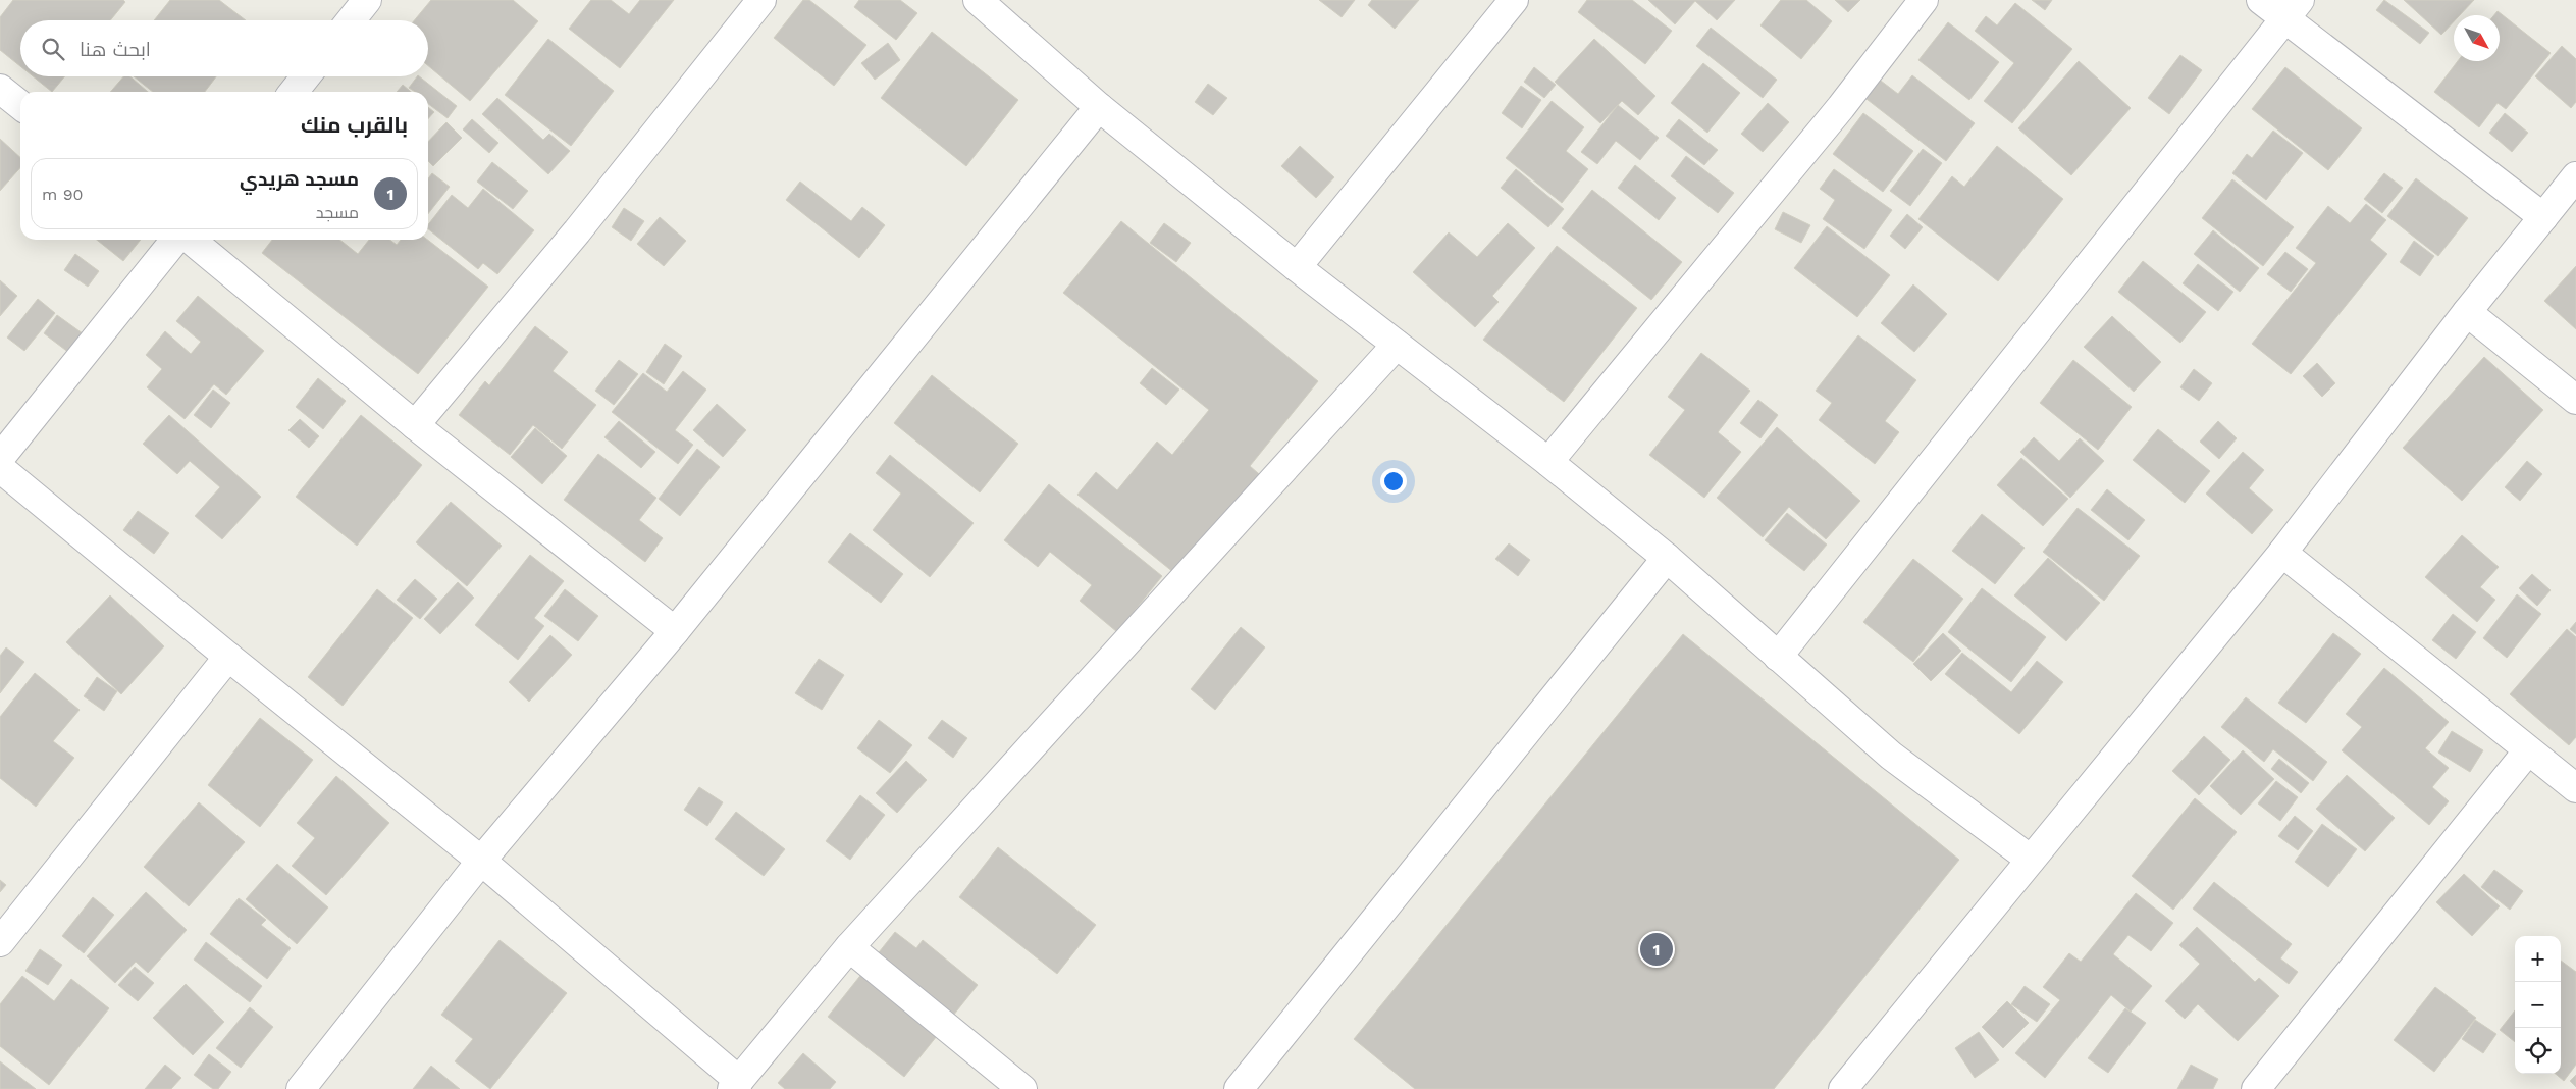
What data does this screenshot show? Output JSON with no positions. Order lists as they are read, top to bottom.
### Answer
{
  "north": "bottom right",
  "page": {
    "search": "ابحث هنا",
    "heading": "بالقرب منك",
    "list": [
      {
        "mark": "1",
        "name": "مسجد هريدي",
        "note": "مسجد",
        "value": "90 m"
      }
    ],
    "pins": "1",
    "map_buttons": ["+", "−"]
  }
}
